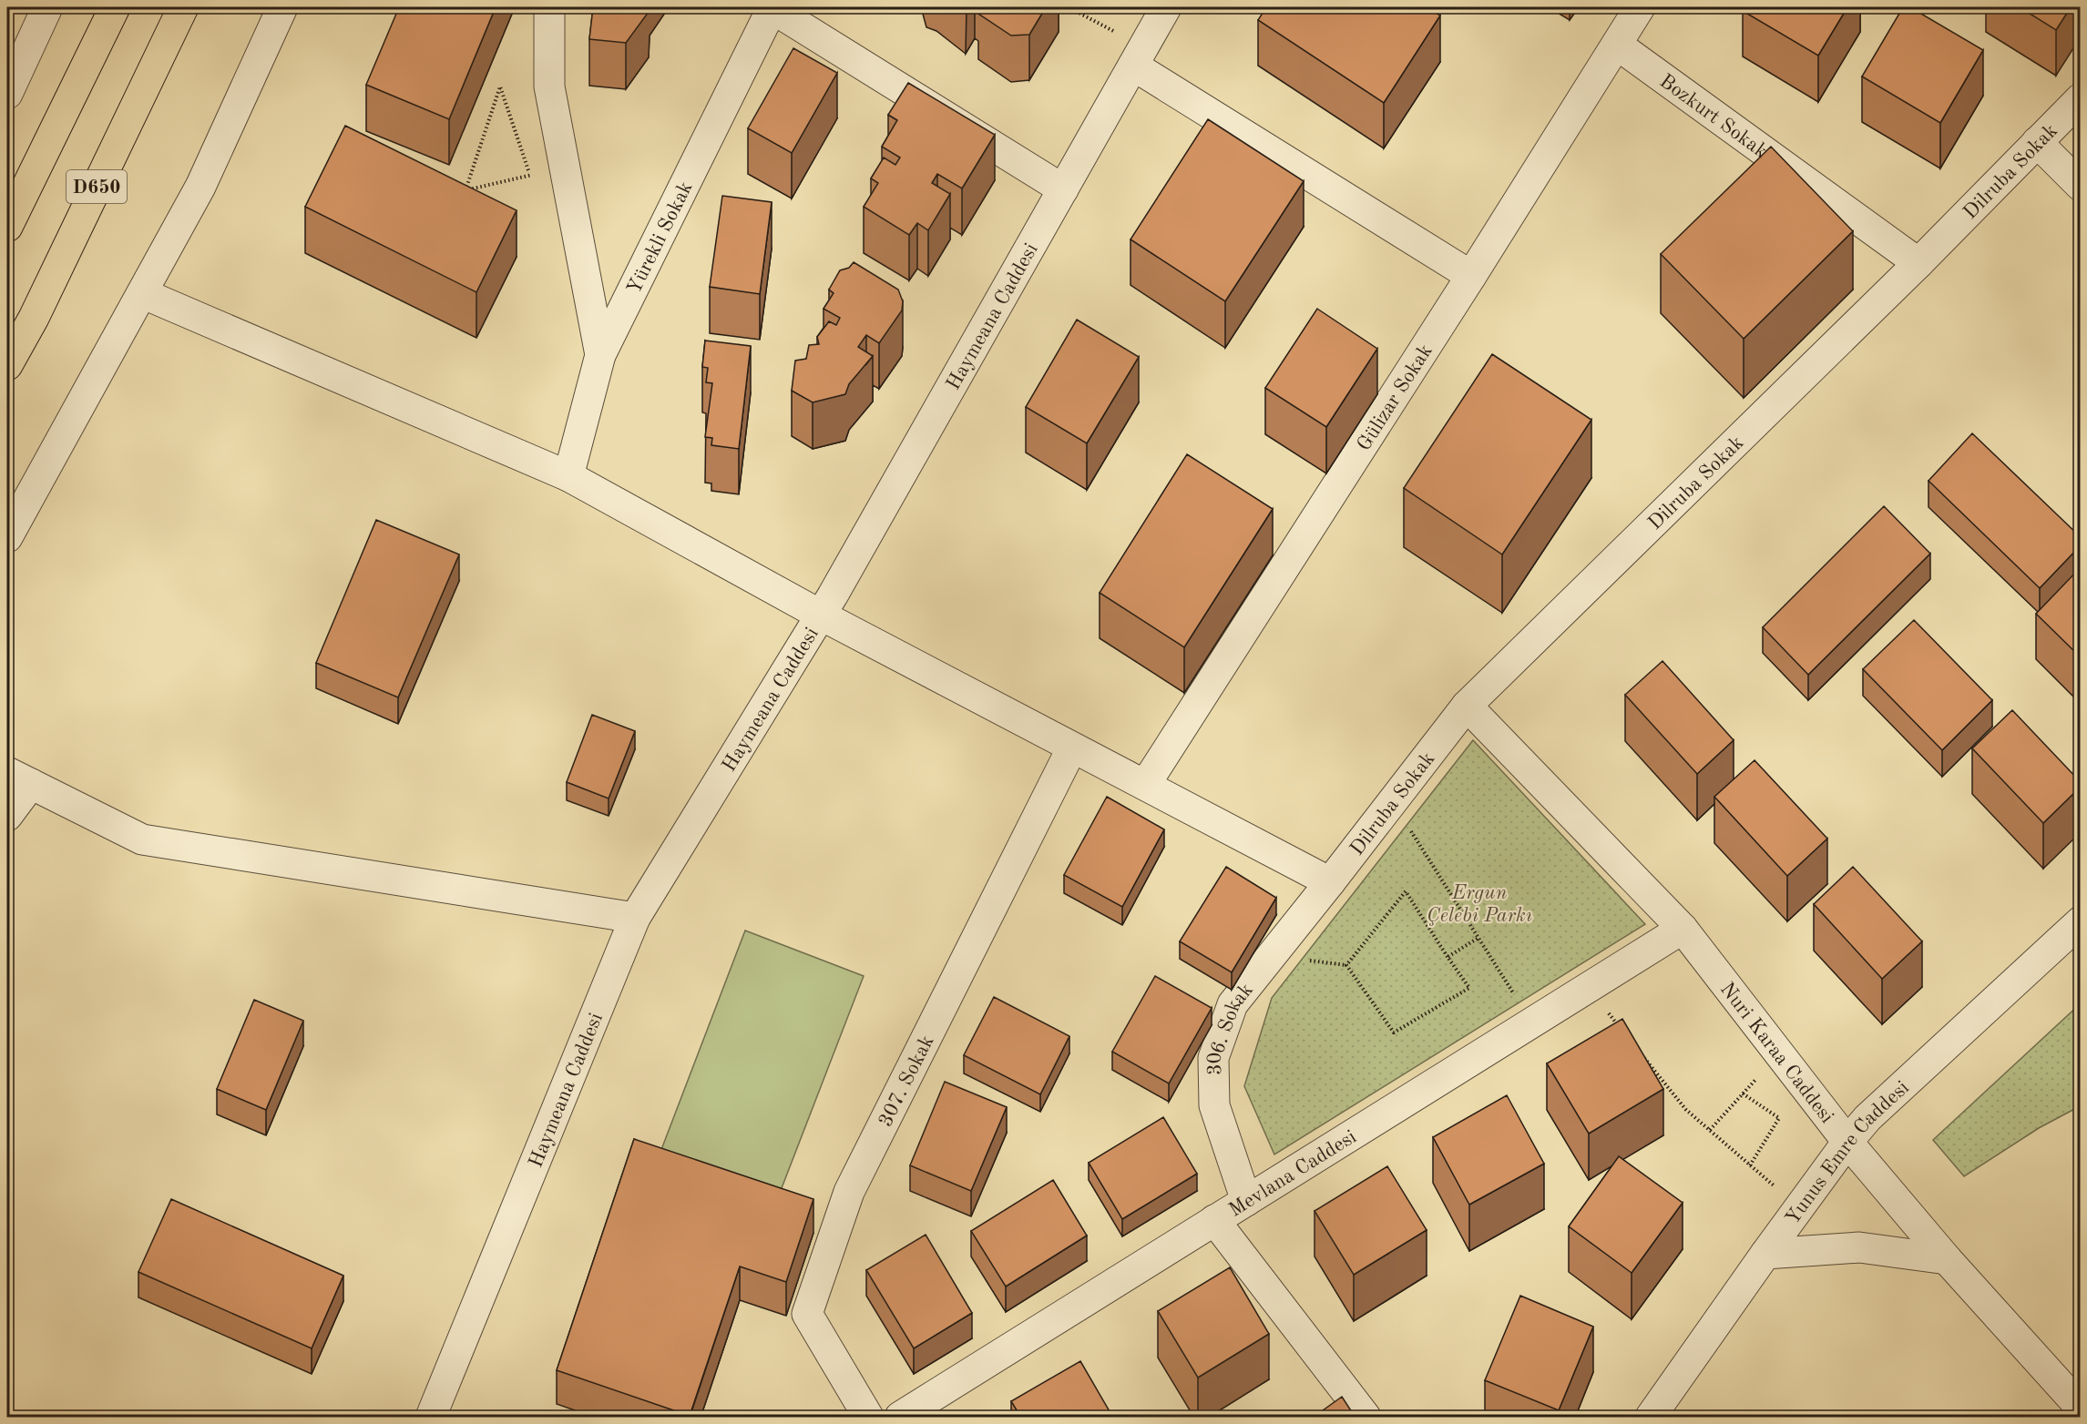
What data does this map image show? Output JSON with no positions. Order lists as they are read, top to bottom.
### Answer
{
  "streets": {
    "highway": ["D650"],
    "street": [
      "Bozkurt Sokak",
      "Dilruba Sokak",
      "Yürekli Sokak",
      "Haymeana Caddesi",
      "Gülizar Sokak",
      "306. Sokak",
      "Nuri Karaa Caddesi",
      "307. Sokak",
      "Yunus Emre Caddesi",
      "Mevlana Caddesi"
    ]
  },
  "crossings": [
    ["Bozkurt Sokak", "Dilruba Sokak"],
    ["Bozkurt Sokak", "Gülizar Sokak"],
    ["Dilruba Sokak", "306. Sokak"],
    ["Dilruba Sokak", "Nuri Karaa Caddesi"],
    ["306. Sokak", "Mevlana Caddesi"],
    ["Nuri Karaa Caddesi", "Yunus Emre Caddesi"],
    ["Nuri Karaa Caddesi", "Mevlana Caddesi"]
  ],
  "parks": ["Ergun Çelebi Parkı"]
}
